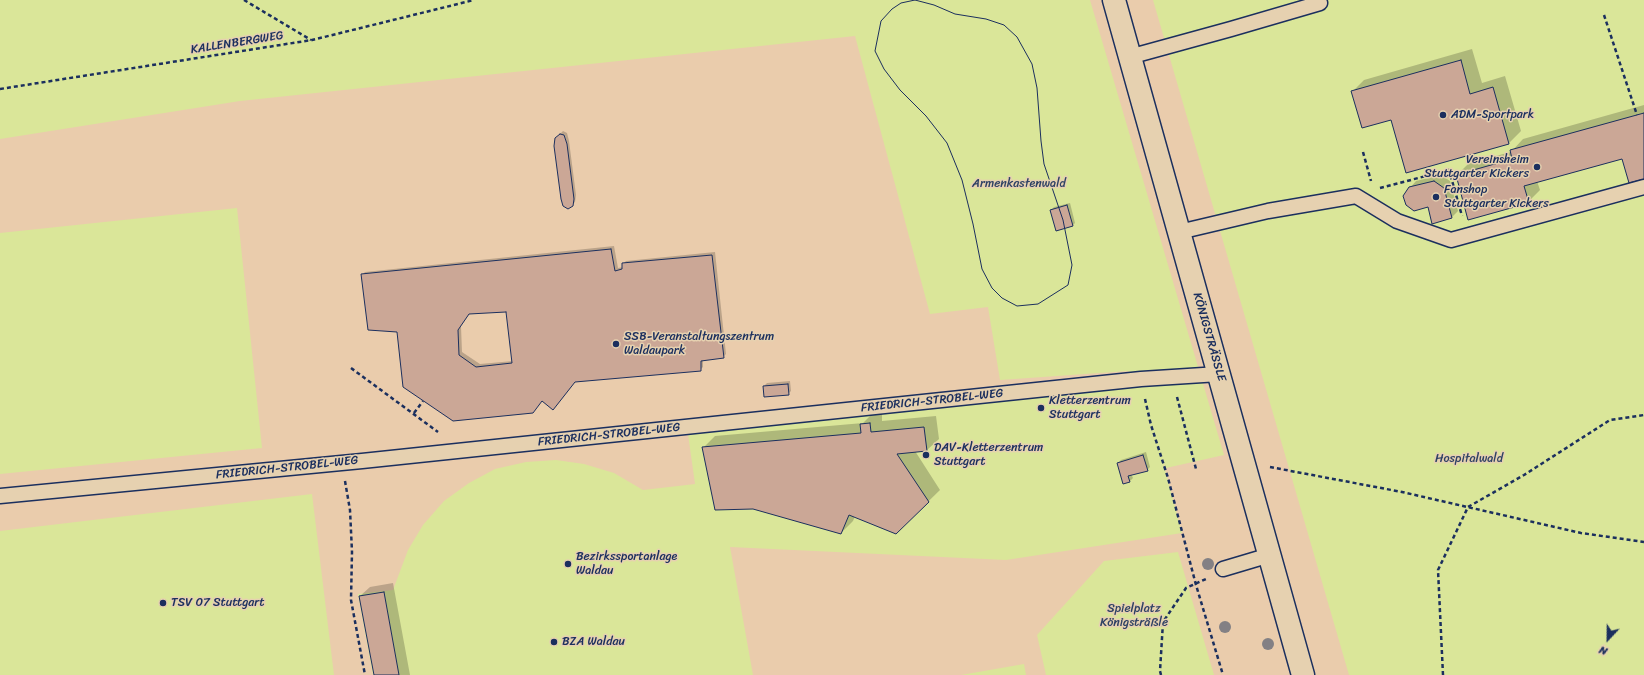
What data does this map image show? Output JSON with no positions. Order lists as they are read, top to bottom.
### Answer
{
  "streets": {
    "street": ["KÖNIGSTRÄSSLE"],
    "lane": ["FRIEDRICH-STROBEL-WEG"],
    "path": ["KALLENBERGWEG"]
  },
  "crossings": [
    ["KÖNIGSTRÄSSLE", "FRIEDRICH-STROBEL-WEG"]
  ],
  "parks": ["Armenkastenwald", "Hospitalwald", "Spielplatz Königsträßle"],
  "places": [
    "ADM-Sportpark",
    "Vereinsheim Stuttgarter Kickers",
    "Fanshop Stuttgarter Kickers",
    "SSB-Veranstaltungszentrum Waldaupark",
    "Kletterzentrum Stuttgart",
    "DAV-Kletterzentrum Stuttgart",
    "Bezirkssportanlage Waldau",
    "TSV 07 Stuttgart",
    "BZA Waldau"
  ],
  "north": "bottom"
}
